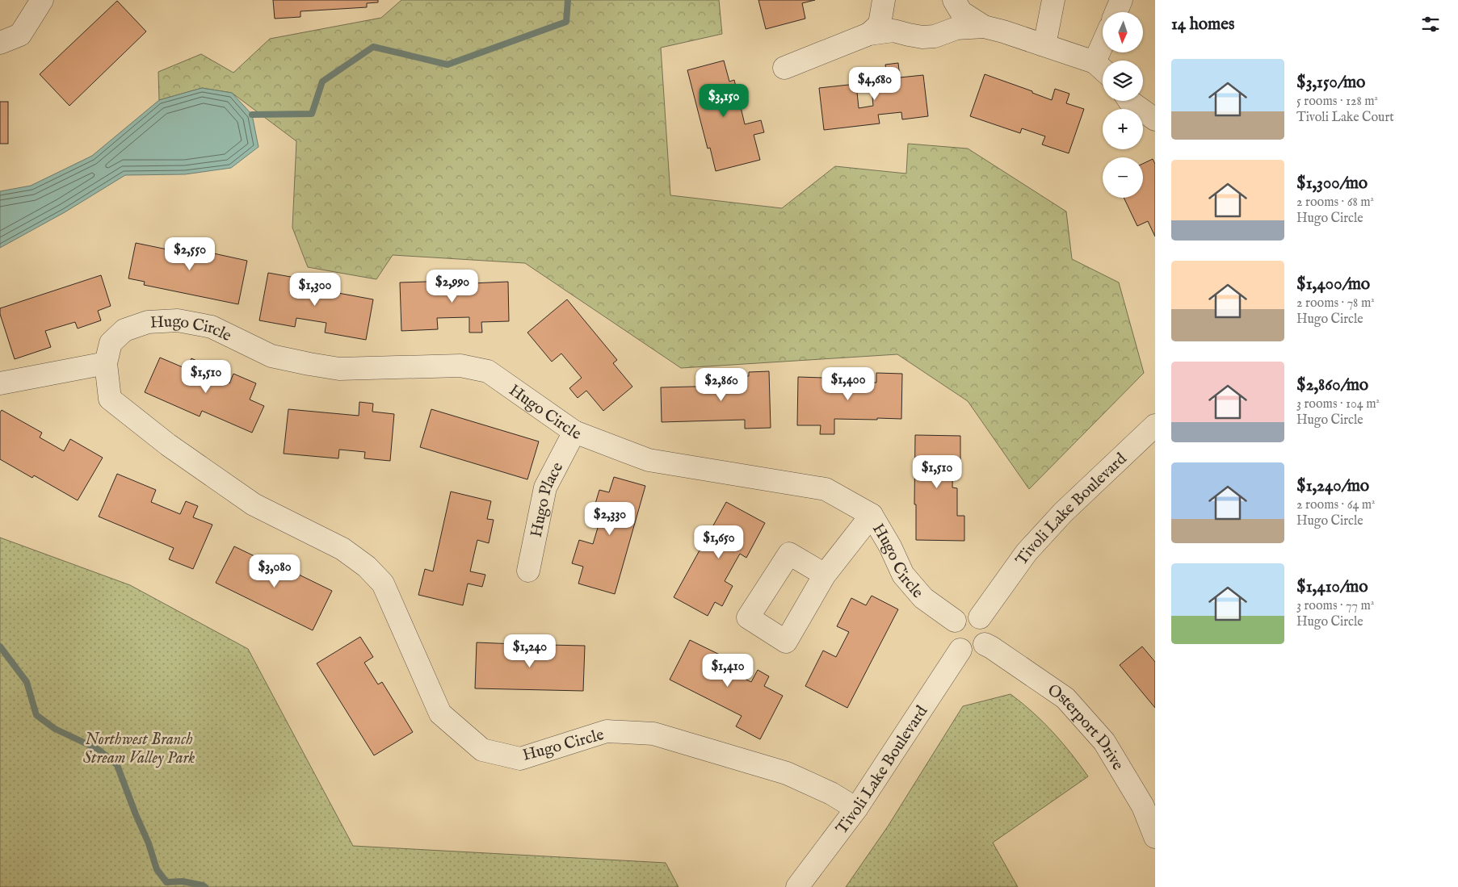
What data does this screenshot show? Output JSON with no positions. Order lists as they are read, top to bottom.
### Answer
{
  "streets": {
    "street": [
      "Hugo Circle",
      "Hugo Place",
      "Tivoli Lake Boulevard",
      "Osterport Drive"
    ]
  },
  "crossings": [
    ["Hugo Circle", "Hugo Place"],
    ["Hugo Circle", "Tivoli Lake Boulevard"],
    ["Hugo Circle", "Osterport Drive"],
    ["Tivoli Lake Boulevard", "Osterport Drive"]
  ],
  "parks": ["Northwest Branch Stream Valley Park"],
  "north": "bottom",
  "page": {
    "heading": "14 homes",
    "map_buttons": ["+", "−"],
    "list": [
      {
        "name": "$3,150/mo",
        "note": "5 rooms · 128 m² · Tivoli Lake Court"
      },
      {
        "name": "$1,300/mo",
        "note": "2 rooms · 68 m² · Hugo Circle"
      },
      {
        "name": "$1,400/mo",
        "note": "2 rooms · 78 m² · Hugo Circle"
      },
      {
        "name": "$2,860/mo",
        "note": "3 rooms · 104 m² · Hugo Circle"
      },
      {
        "name": "$1,240/mo",
        "note": "2 rooms · 64 m² · Hugo Circle"
      },
      {
        "name": "$1,410/mo",
        "note": "3 rooms · 77 m² · Hugo Circle"
      }
    ],
    "price": [
      "$4,680",
      "$3,150",
      "$2,550",
      "$2,990",
      "$1,300",
      "$1,510",
      "$1,400",
      "$2,860",
      "$1,510",
      "$2,330",
      "$1,650",
      "$3,080",
      "$1,240",
      "$1,410"
    ]
  }
}
